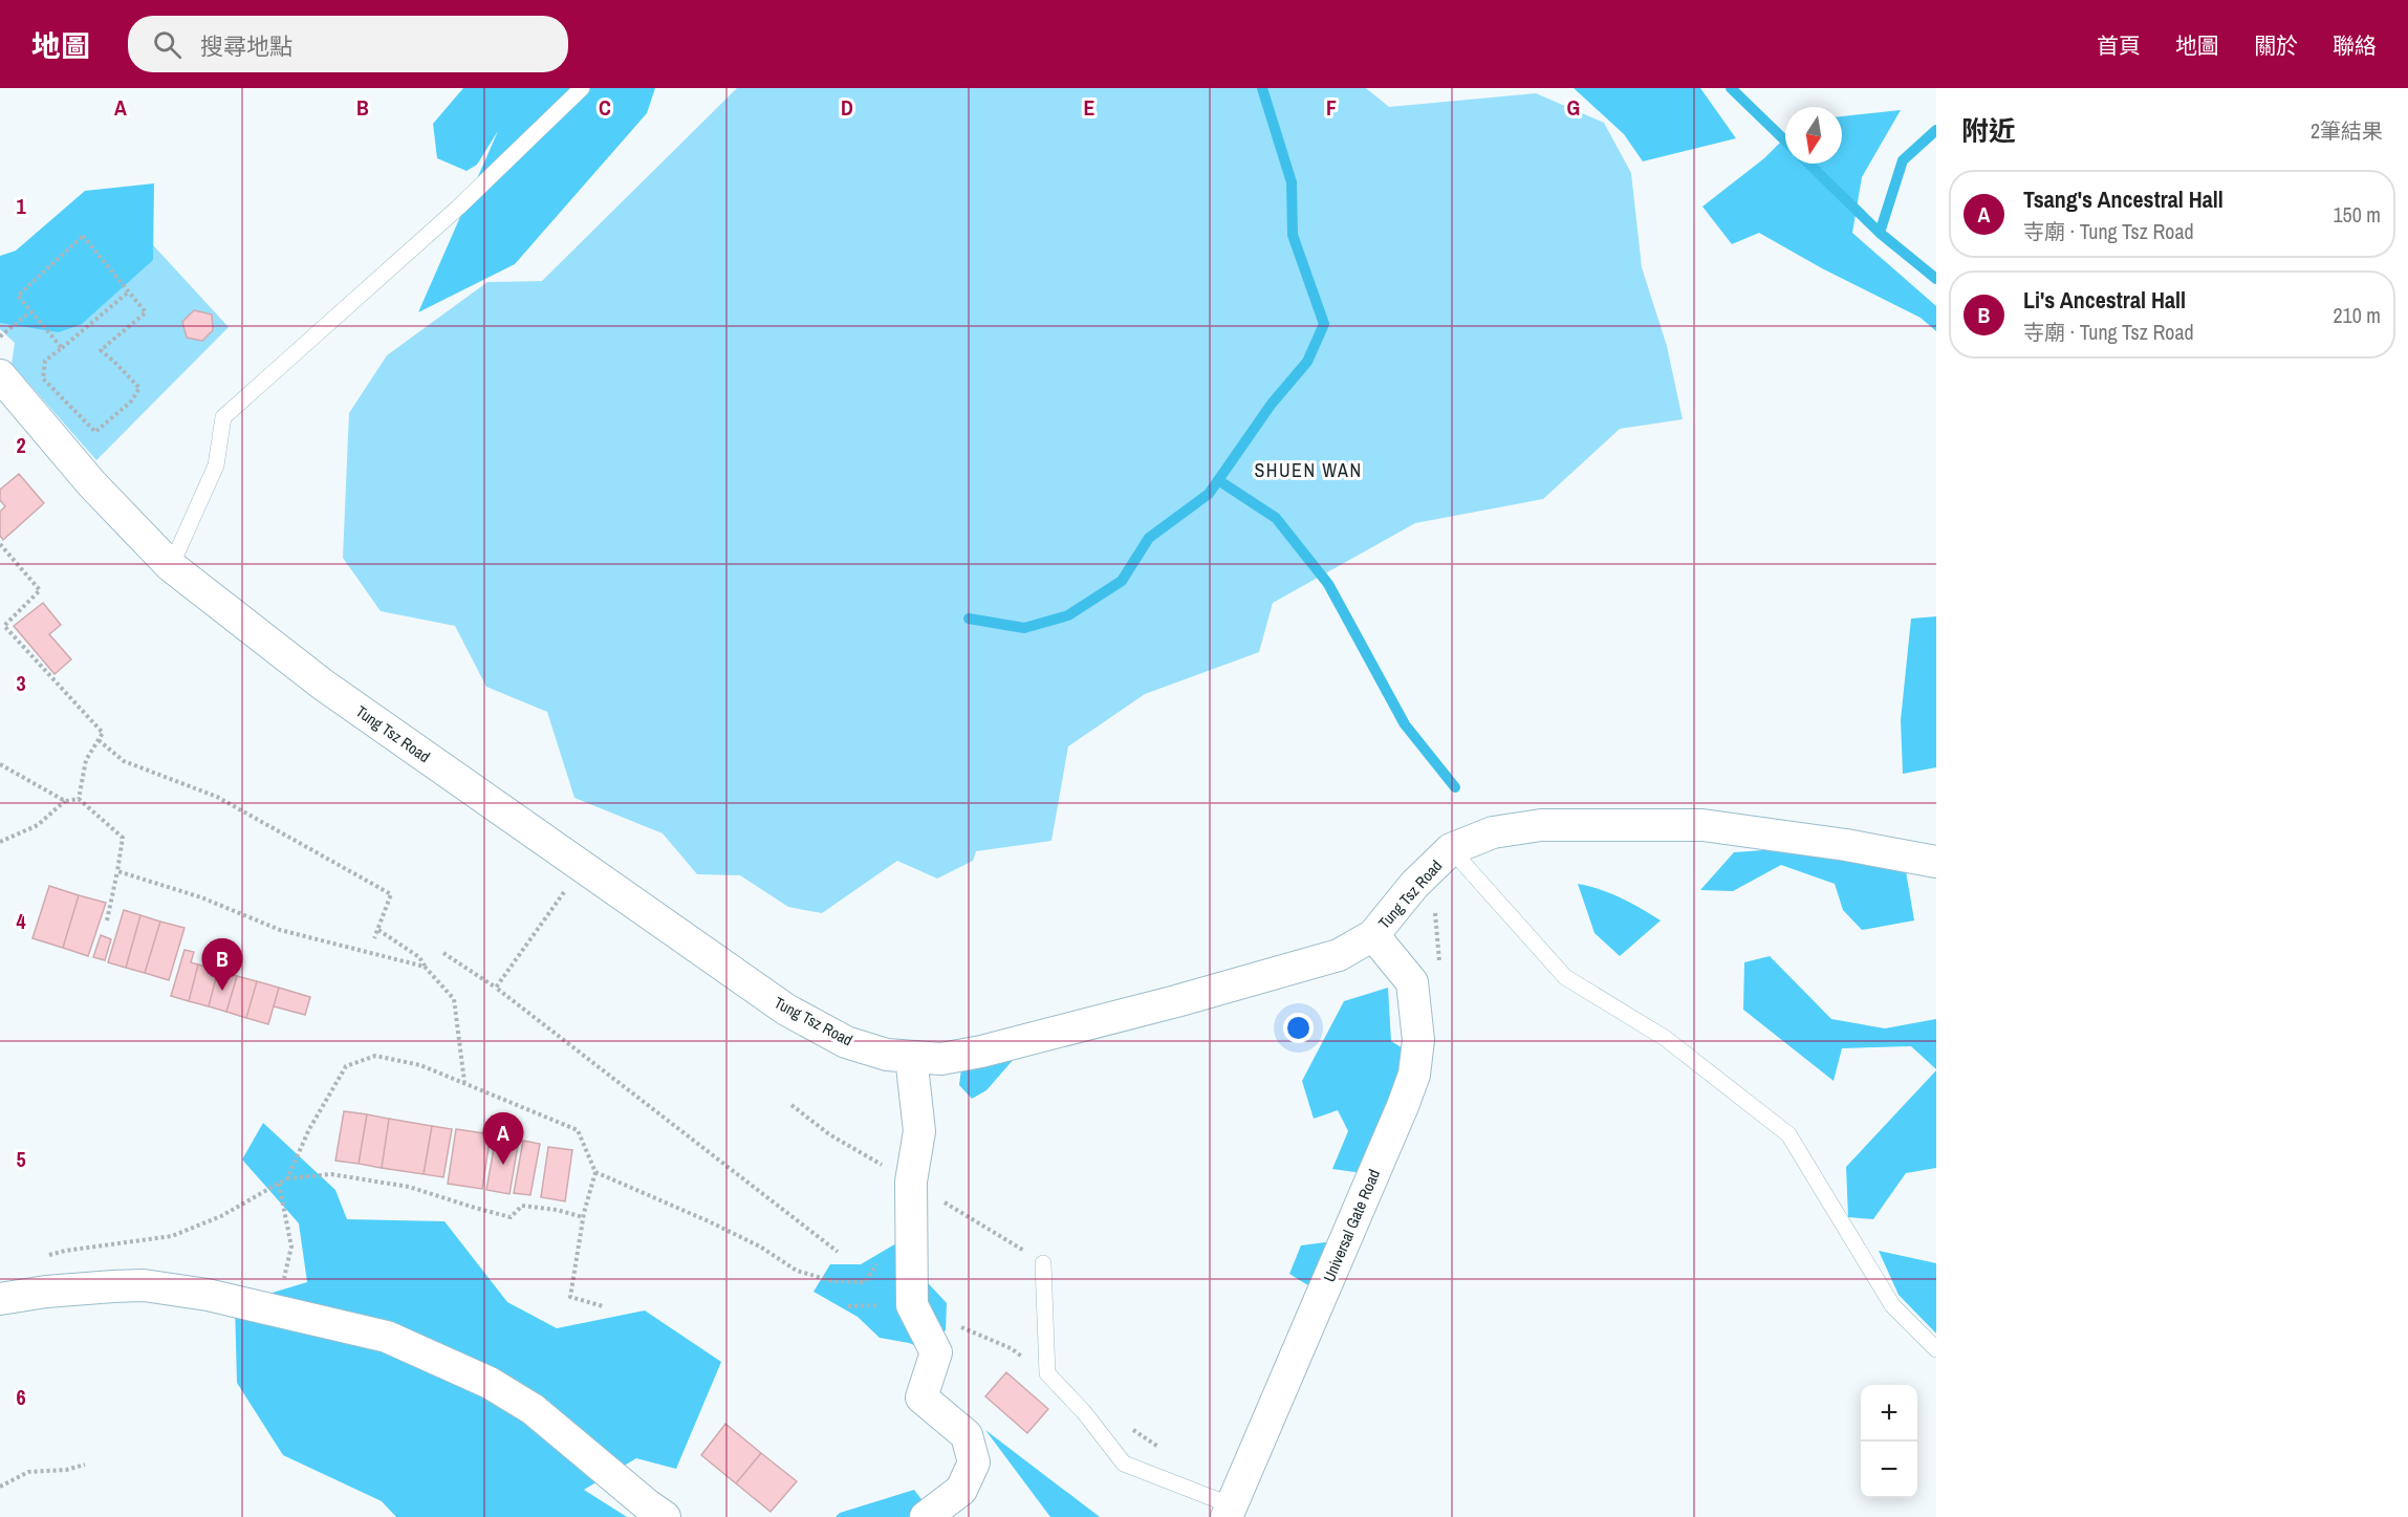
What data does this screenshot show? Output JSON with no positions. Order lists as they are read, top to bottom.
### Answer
{
  "streets": {
    "street": ["Tung Tsz Road", "Universal Gate Road"]
  },
  "crossings": [
    ["Tung Tsz Road", "Universal Gate Road"]
  ],
  "districts": ["SHUEN WAN"],
  "north": "bottom",
  "page": {
    "header": "地圖",
    "search": "搜尋地點",
    "nav": [
      "首頁",
      "地圖",
      "關於",
      "聯絡"
    ],
    "heading": ["附近", "2筆結果"],
    "list": [
      {
        "mark": "A",
        "name": "Tsang's Ancestral Hall",
        "note": "寺廟 · Tung Tsz Road",
        "value": "150 m"
      },
      {
        "mark": "B",
        "name": "Li's Ancestral Hall",
        "note": "寺廟 · Tung Tsz Road",
        "value": "210 m"
      }
    ],
    "pins": ["B", "A"],
    "map_buttons": ["+", "−"]
  },
  "grid": {
    "columns": [
      "A",
      "B",
      "C",
      "D",
      "E",
      "F",
      "G"
    ],
    "rows": [
      "1",
      "2",
      "3",
      "4",
      "5",
      "6"
    ]
  }
}
